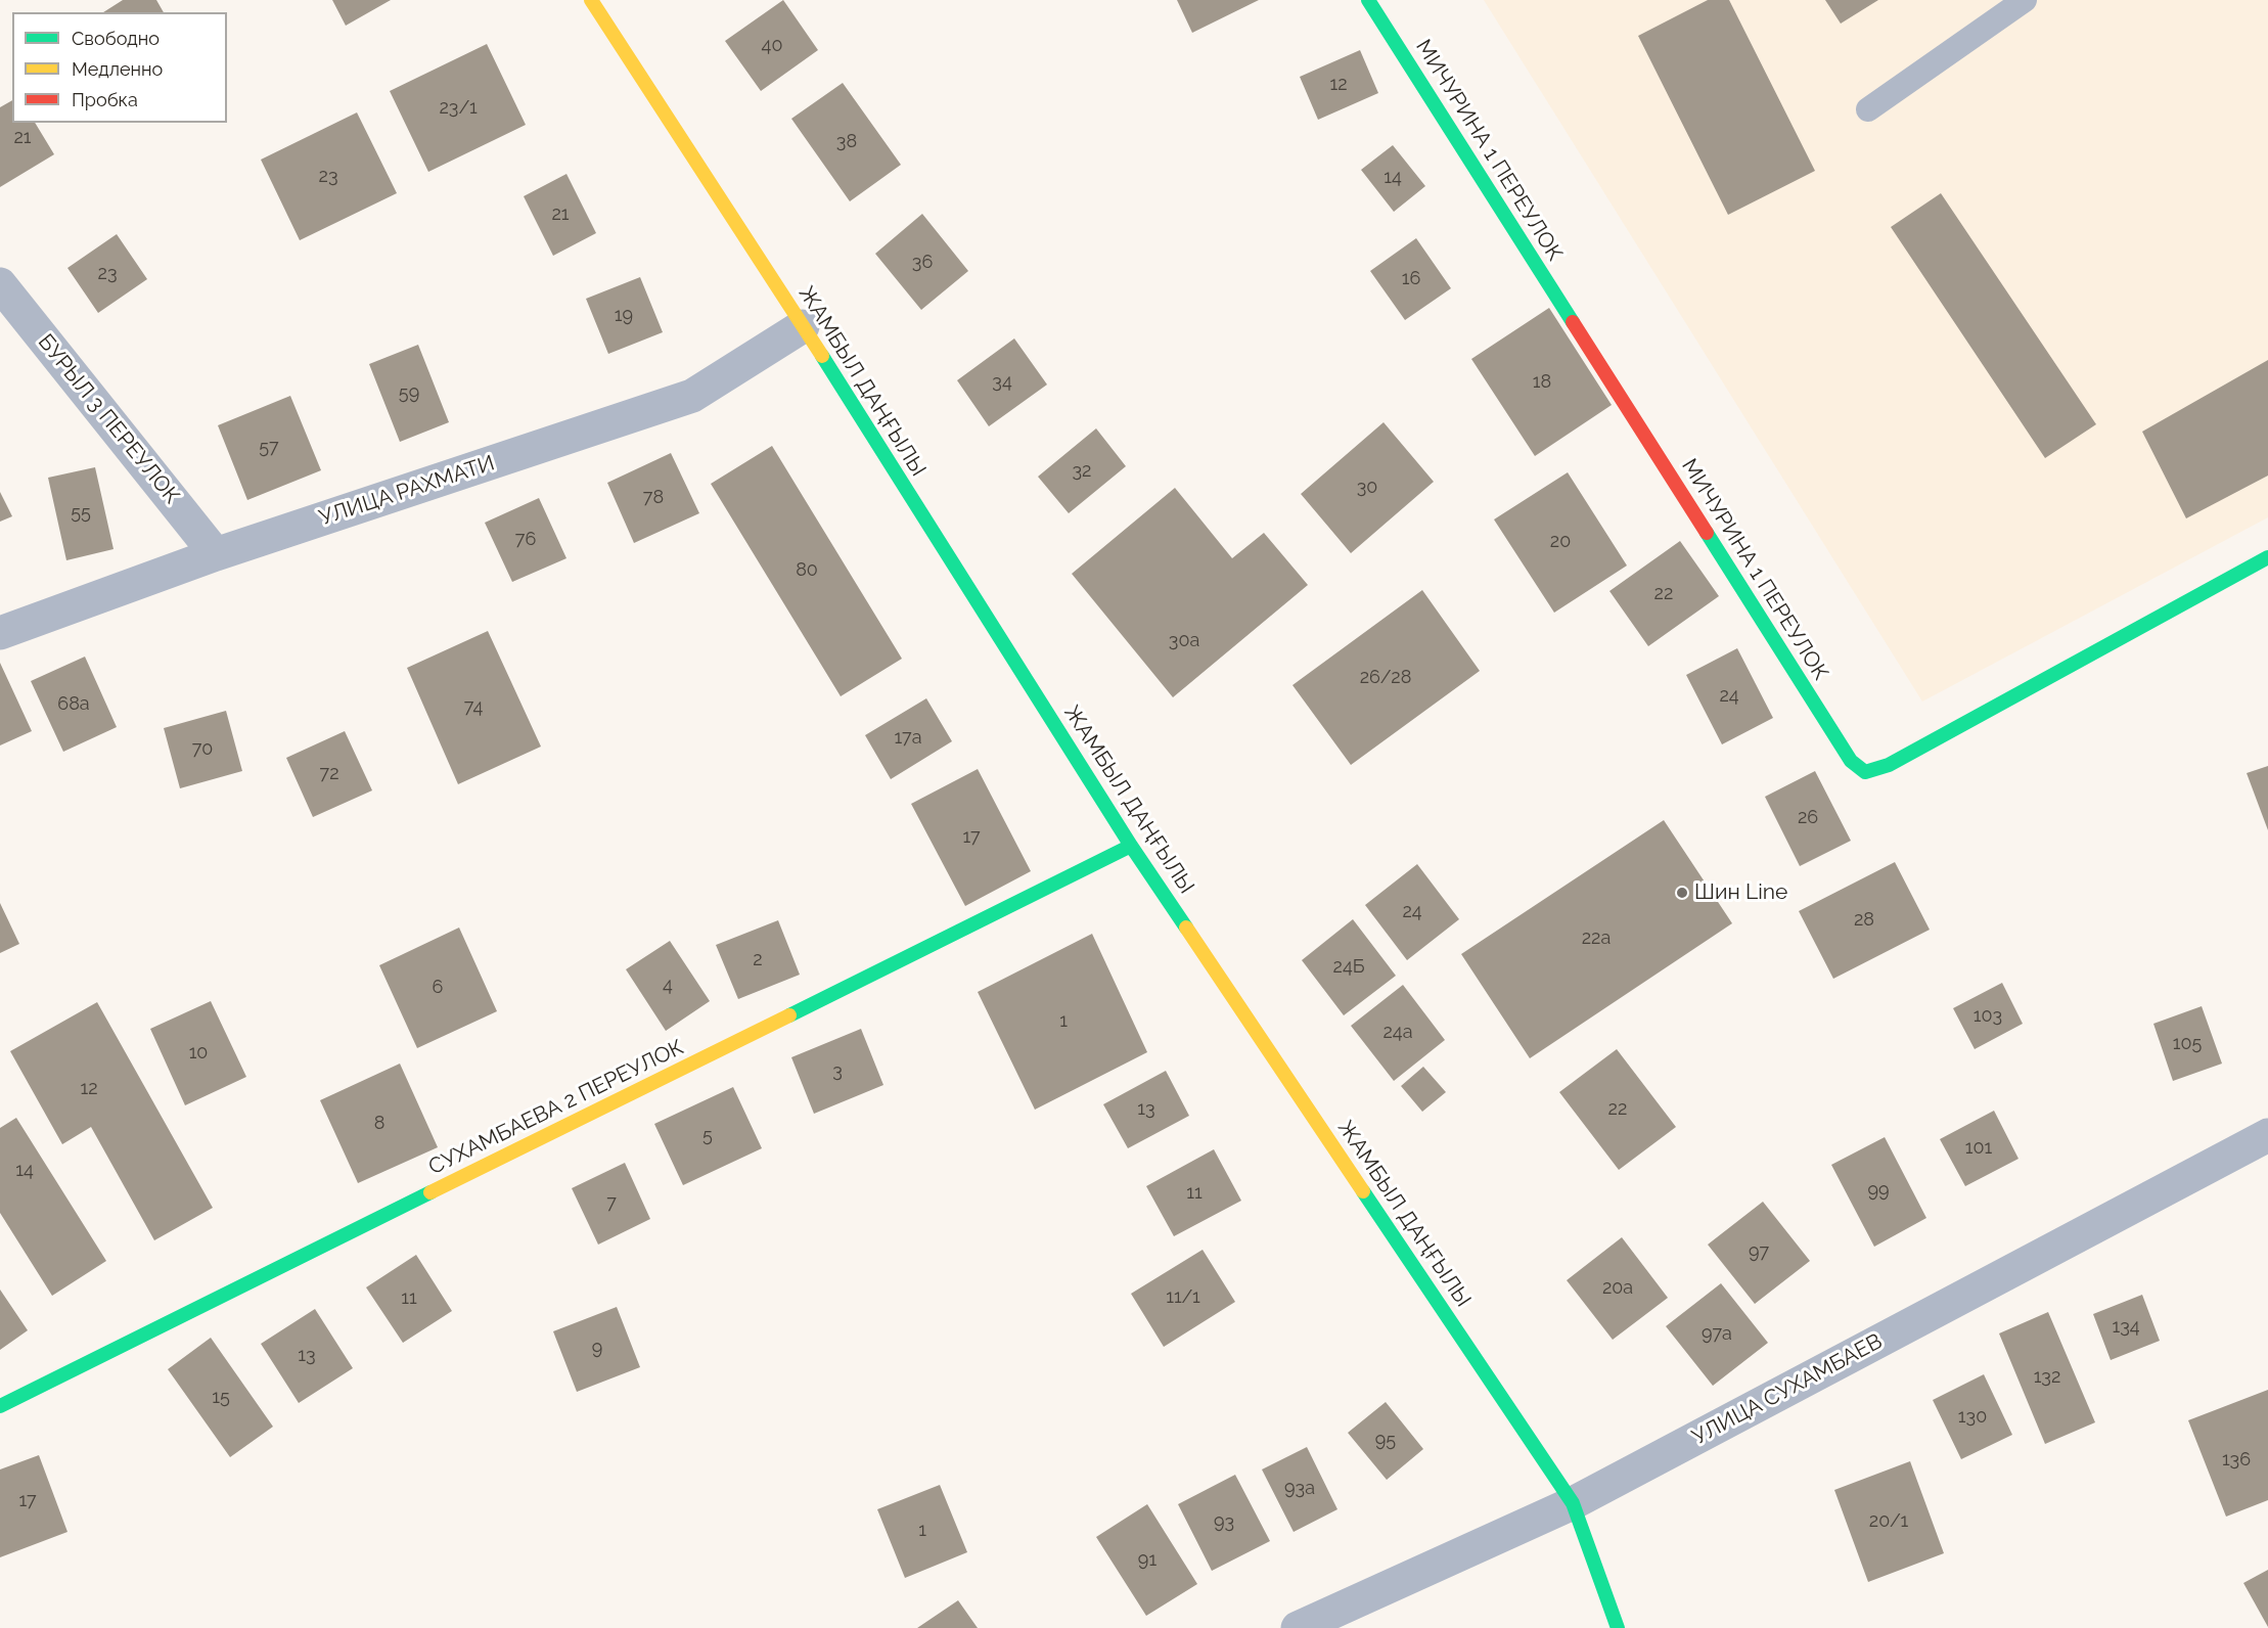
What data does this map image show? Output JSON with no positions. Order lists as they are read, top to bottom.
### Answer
{
  "streets": {
    "street": [
      "МИЧУРИНА 1 ПЕРЕУЛОК",
      "ЖАМБЫЛ ДАҢҒЫЛЫ",
      "БУРЫЛ 3 ПЕРЕУЛОК",
      "УЛИЦА РАХМАТИ",
      "СУХАМБАЕВА 2 ПЕРЕУЛОК",
      "УЛИЦА СУХАМБАЕВ"
    ]
  },
  "crossings": [
    ["ЖАМБЫЛ ДАҢҒЫЛЫ", "УЛИЦА РАХМАТИ"],
    ["ЖАМБЫЛ ДАҢҒЫЛЫ", "СУХАМБАЕВА 2 ПЕРЕУЛОК"],
    ["ЖАМБЫЛ ДАҢҒЫЛЫ", "УЛИЦА СУХАМБАЕВ"],
    ["БУРЫЛ 3 ПЕРЕУЛОК", "УЛИЦА РАХМАТИ"]
  ],
  "places": ["Шин Line"],
  "house_numbers": [
    "40",
    "12",
    "23/1",
    "21",
    "38",
    "23",
    "14",
    "21",
    "36",
    "23",
    "16",
    "19",
    "34",
    "18",
    "59",
    "57",
    "32",
    "30",
    "78",
    "55",
    "76",
    "20",
    "80",
    "22",
    "30а",
    "26/28",
    "24",
    "68а",
    "74",
    "17а",
    "70",
    "72",
    "26",
    "17",
    "24",
    "28",
    "22а",
    "2",
    "24Б",
    "4",
    "6",
    "103",
    "1",
    "24а",
    "105",
    "10",
    "3",
    "12",
    "13",
    "22",
    "8",
    "5",
    "101",
    "14",
    "99",
    "11",
    "7",
    "97",
    "20а",
    "11/1",
    "11",
    "134",
    "97а",
    "9",
    "13",
    "132",
    "15",
    "130",
    "95",
    "136",
    "93а",
    "17",
    "20/1",
    "93",
    "1",
    "91"
  ],
  "legend": ["Свободно", "Медленно", "Пробка"]
}
